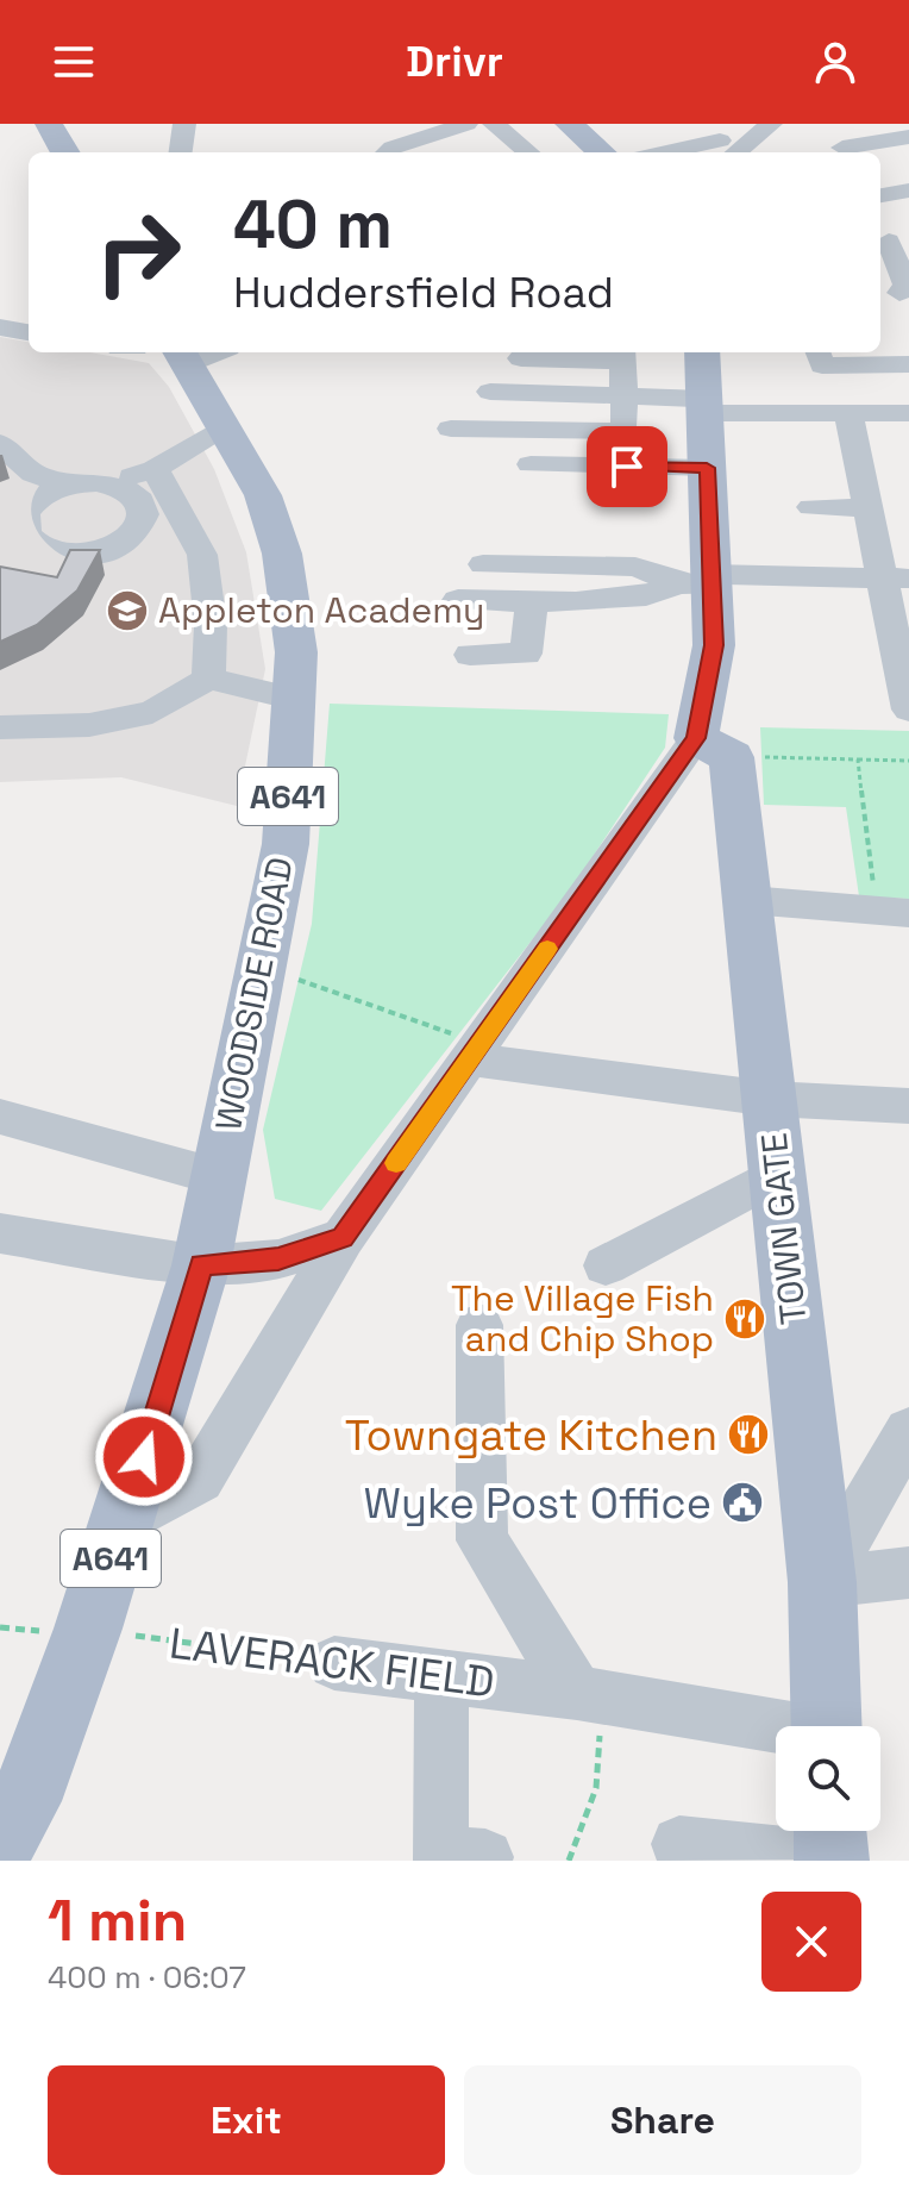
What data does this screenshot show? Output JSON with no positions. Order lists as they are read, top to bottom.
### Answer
{
  "streets": {
    "main road": ["A641", "WOODSIDE ROAD", "TOWN GATE"],
    "street": ["LAVERACK FIELD"]
  },
  "crossings": [
    ["A641", "WOODSIDE ROAD"],
    ["A641", "LAVERACK FIELD"]
  ],
  "places": {
    "school or university": ["Appleton Academy"],
    "restaurant": ["The Village Fish and Chip Shop", "Towngate Kitchen"],
    "public building": ["Wyke Post Office"]
  },
  "page": {
    "header": "Drivr",
    "turn": ["40 m", "Huddersfield Road"],
    "heading": ["1 min", "400 m · 06:07"],
    "buttons": ["Exit", "Share"]
  }
}
